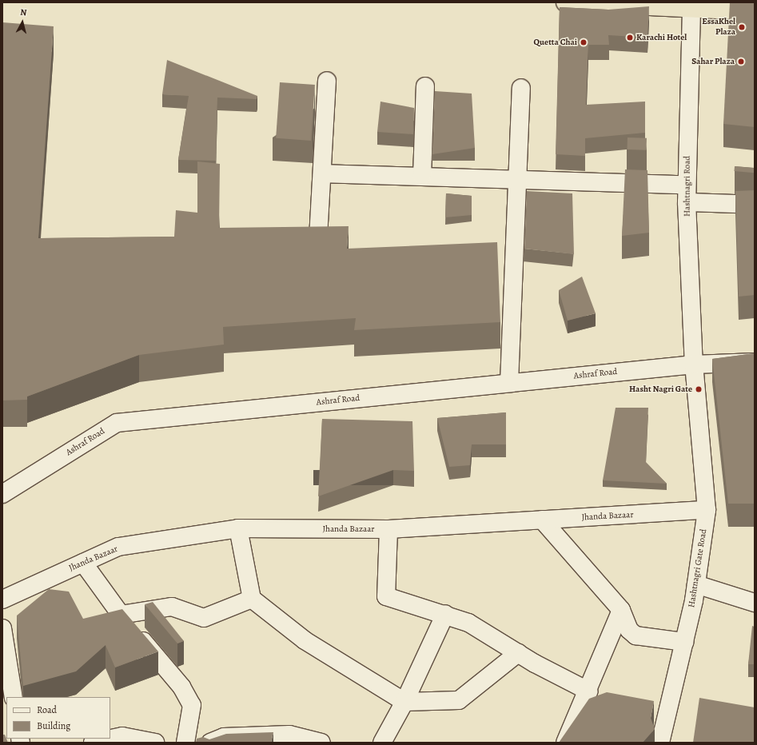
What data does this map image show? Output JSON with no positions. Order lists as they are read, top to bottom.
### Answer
{
  "streets": {
    "street": [
      "Hashtnagri Road",
      "Ashraf Road",
      "Jhanda Bazaar",
      "Hashtnagri Gate Road"
    ]
  },
  "crossings": [
    ["Hashtnagri Road", "Ashraf Road"],
    ["Hashtnagri Road", "Hashtnagri Gate Road"],
    ["Jhanda Bazaar", "Hashtnagri Gate Road"]
  ],
  "places": [
    "EssaKhel Plaza",
    "Karachi Hotel",
    "Quetta Chai",
    "Sahar Plaza",
    "Hasht Nagri Gate"
  ],
  "legend": ["Road", "Building"],
  "north": "top"
}
